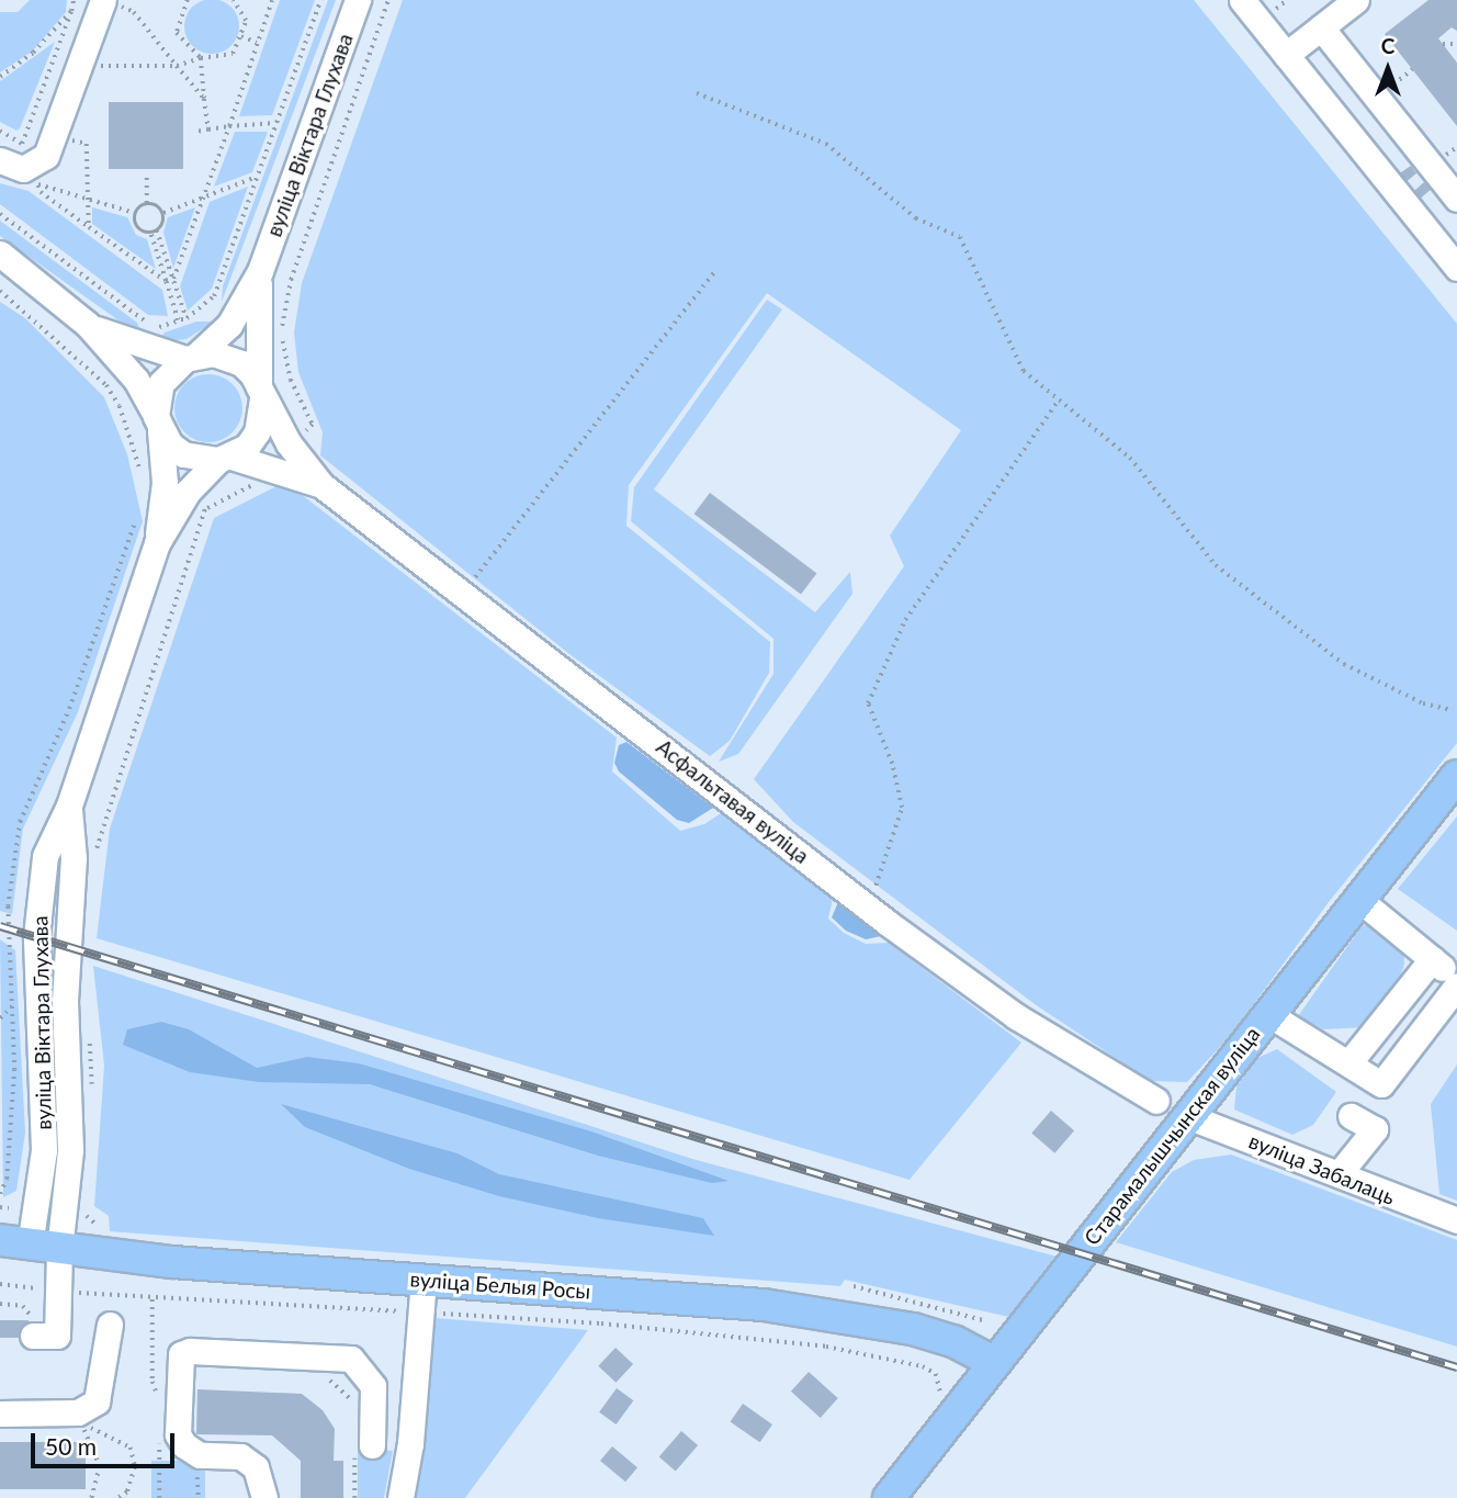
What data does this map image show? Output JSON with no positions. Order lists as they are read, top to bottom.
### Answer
{
  "streets": {
    "main road": ["Старамалышчынская вуліца", "вуліца Белыя Росы"],
    "street": ["вуліца Віктара Глухава", "Асфальтавая вуліца", "вуліца Забалаць"]
  },
  "crossings": [
    ["вуліца Віктара Глухава", "вуліца Белыя Росы"],
    ["Старамалышчынская вуліца", "вуліца Забалаць"],
    ["Старамалышчынская вуліца", "вуліца Белыя Росы"]
  ],
  "scale_bar": "50 m",
  "north": "top"
}
